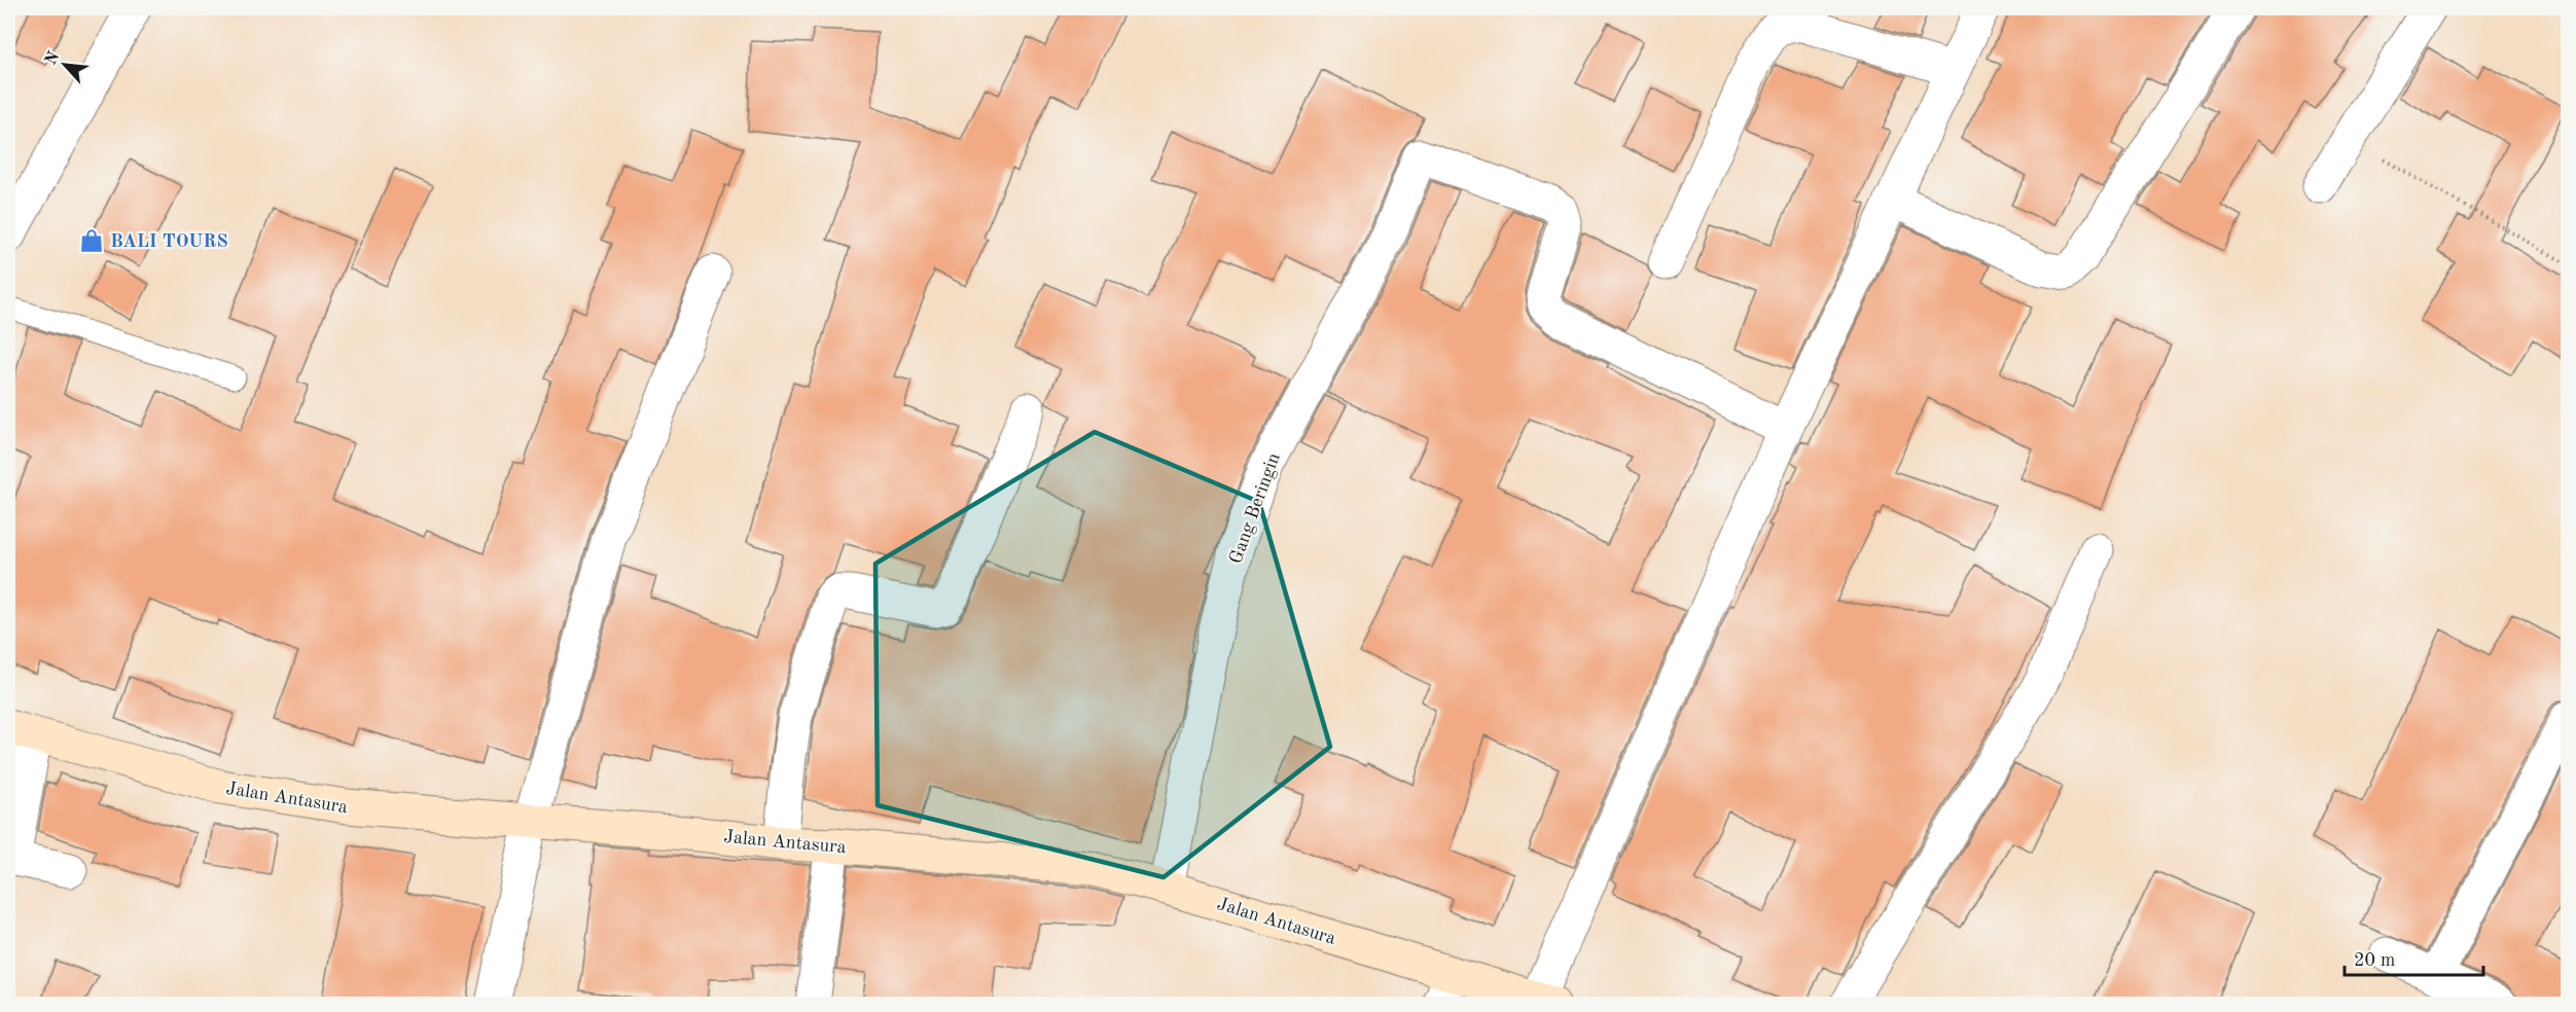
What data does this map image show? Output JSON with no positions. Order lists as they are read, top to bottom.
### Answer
{
  "streets": {
    "main road": ["Jalan Antasura"],
    "street": ["Gang Beringin"]
  },
  "crossings": [
    ["Gang Beringin", "Jalan Antasura"]
  ],
  "places": {
    "shop": ["BALI TOURS"]
  },
  "scale_bar": "20 m",
  "north": "top left"
}
